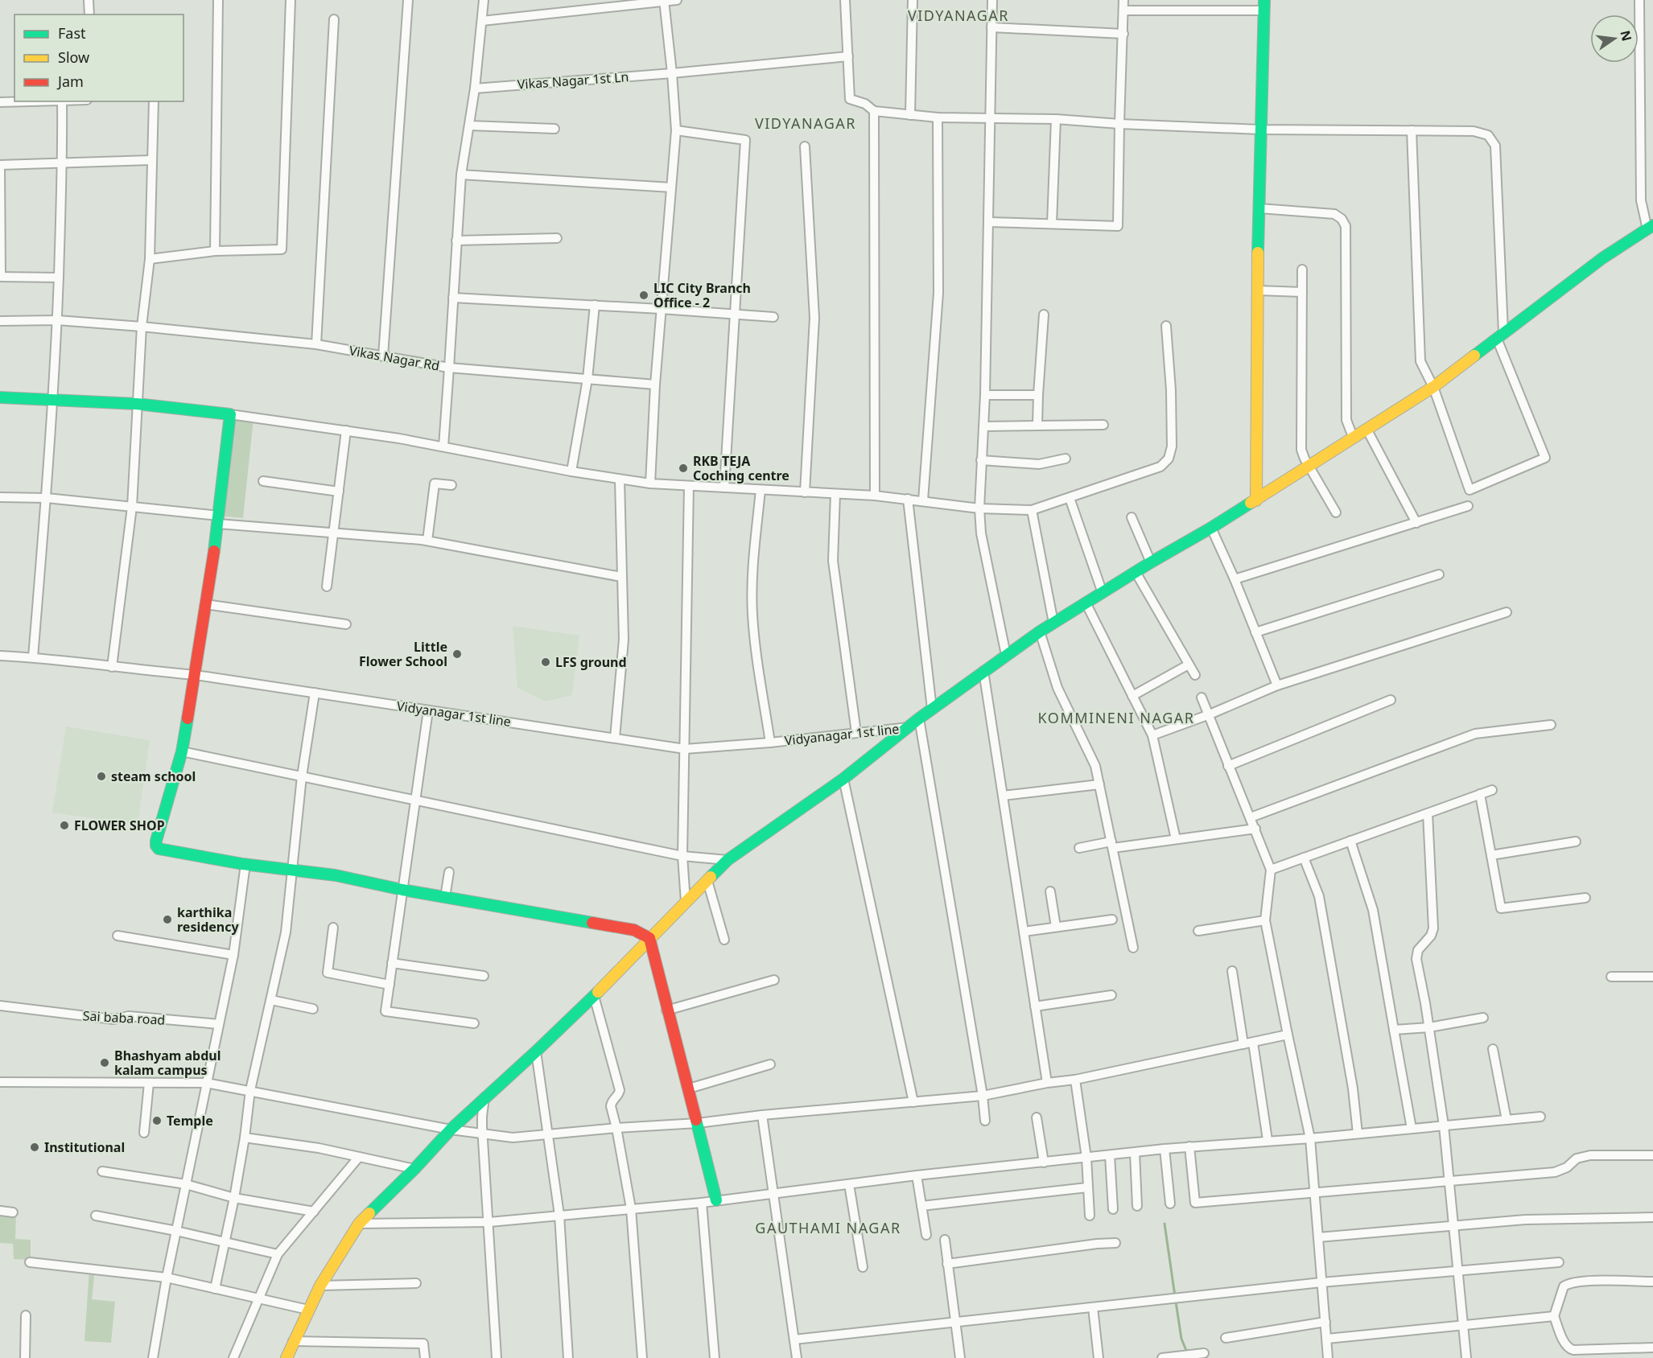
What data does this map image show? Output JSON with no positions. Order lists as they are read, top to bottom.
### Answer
{
  "streets": {
    "street": [
      "Vikas Nagar 1st Ln",
      "Vikas Nagar Rd",
      "Vidyanagar 1st line",
      "Sai baba road"
    ]
  },
  "crossings": [
    ["Vikas Nagar 1st Ln", "Vikas Nagar Rd"]
  ],
  "districts": [
    "VIDYANAGAR",
    "VIDYANAGAR",
    "KOMMINENI NAGAR",
    "GAUTHAMI NAGAR"
  ],
  "places": [
    "LIC City Branch Office - 2",
    "RKB TEJA Coching centre",
    "Little Flower School",
    "LFS ground",
    "steam school",
    "FLOWER SHOP",
    "karthika residency",
    "Bhashyam abdul kalam campus",
    "Temple",
    "Institutional"
  ],
  "legend": ["Fast", "Slow", "Jam"],
  "north": "right"
}
